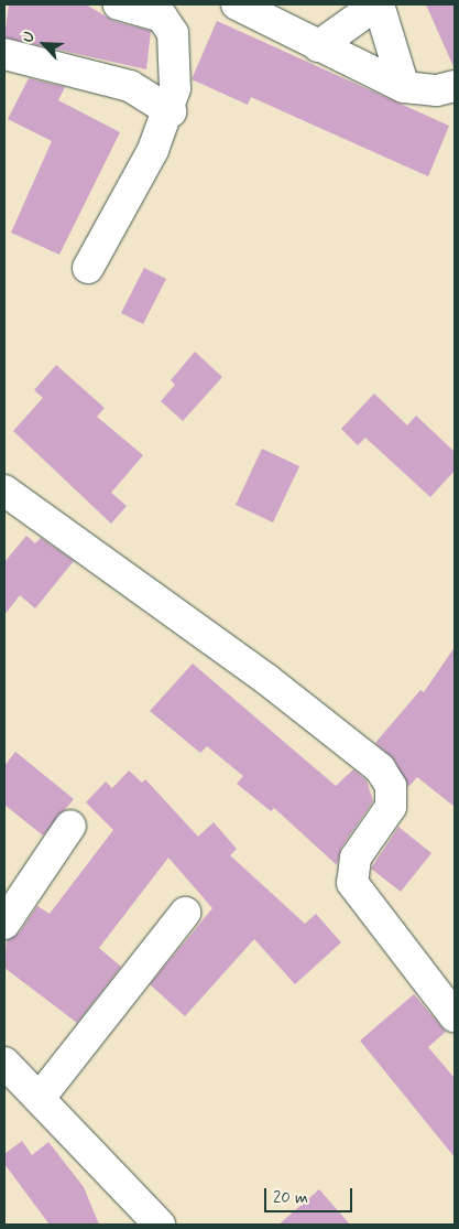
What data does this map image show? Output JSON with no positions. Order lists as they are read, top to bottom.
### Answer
{
  "scale_bar": "20 m",
  "north": "top left"
}
